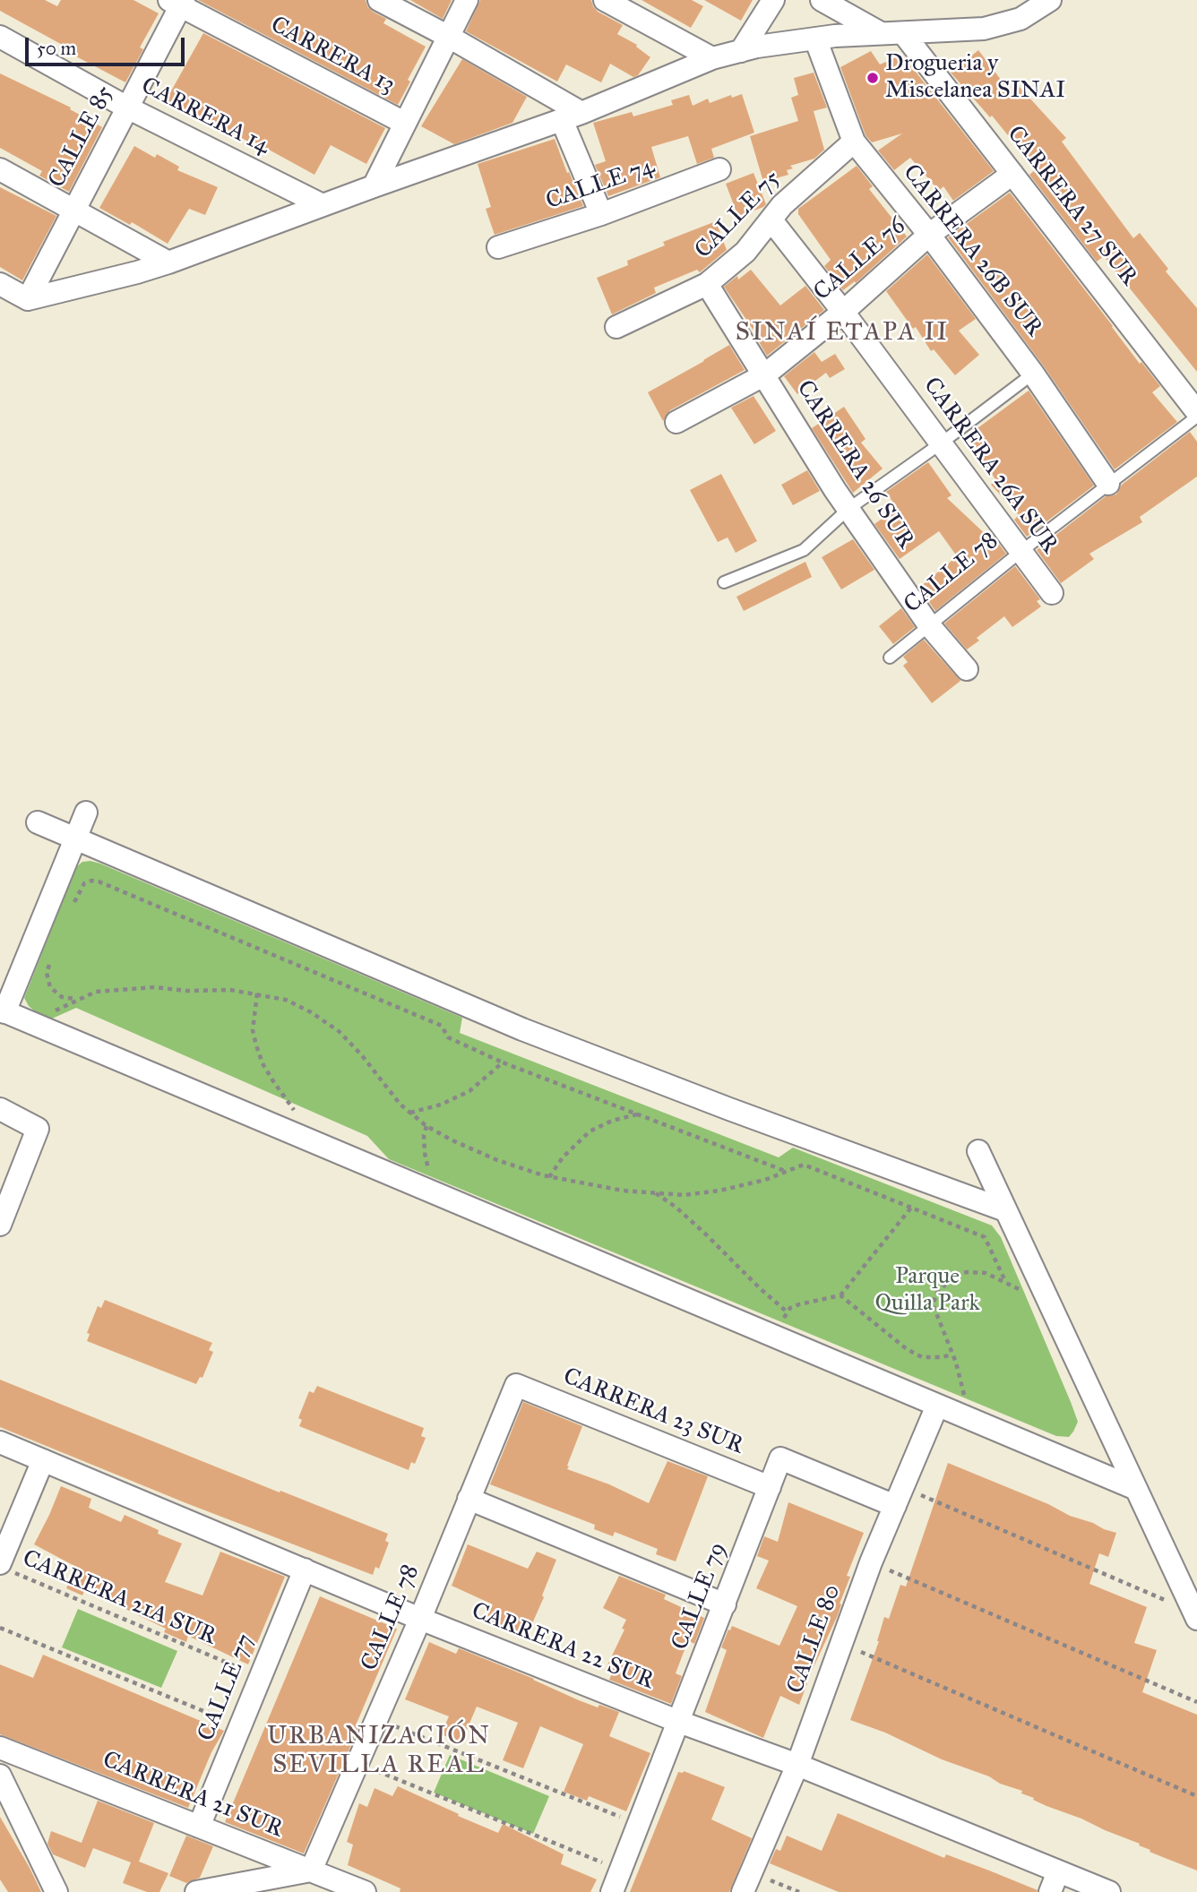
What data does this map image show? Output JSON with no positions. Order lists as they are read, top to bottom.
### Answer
{
  "streets": {
    "street": [
      "CARRERA 13",
      "CARRERA 14",
      "CALLE 85",
      "CALLE 74",
      "CARRERA 27 SUR",
      "CALLE 75",
      "CARRERA 26B SUR",
      "CALLE 76",
      "CARRERA 26 SUR",
      "CARRERA 26A SUR",
      "CALLE 78",
      "CARRERA 23 SUR",
      "CALLE 79",
      "CALLE 80",
      "CARRERA 22 SUR",
      "CALLE 77",
      "CARRERA 21 SUR"
    ],
    "path": ["CARRERA 21A SUR"]
  },
  "crossings": [
    ["CARRERA 13", "CALLE 85"],
    ["CARRERA 14", "CALLE 85"],
    ["CARRERA 27 SUR", "CALLE 76"],
    ["CARRERA 27 SUR", "CALLE 78"],
    ["CALLE 75", "CARRERA 26B SUR"],
    ["CALLE 75", "CARRERA 26 SUR"],
    ["CALLE 75", "CARRERA 26A SUR"],
    ["CARRERA 26B SUR", "CALLE 76"],
    ["CARRERA 26B SUR", "CALLE 78"],
    ["CALLE 76", "CARRERA 26 SUR"],
    ["CALLE 76", "CARRERA 26A SUR"],
    ["CARRERA 26 SUR", "CALLE 78"],
    ["CARRERA 26A SUR", "CALLE 78"],
    ["CALLE 78", "CARRERA 23 SUR"],
    ["CALLE 78", "CARRERA 22 SUR"],
    ["CALLE 78", "CARRERA 21 SUR"],
    ["CARRERA 23 SUR", "CALLE 79"],
    ["CALLE 79", "CALLE 80"],
    ["CALLE 79", "CARRERA 22 SUR"],
    ["CARRERA 21A SUR", "CALLE 77"],
    ["CALLE 80", "CARRERA 22 SUR"],
    ["CARRERA 22 SUR", "CALLE 77"],
    ["CALLE 77", "CARRERA 21 SUR"]
  ],
  "districts": ["SINAÍ ETAPA II", "URBANIZACIÓN SEVILLA REAL"],
  "parks": ["Parque Quilla Park"],
  "places": ["Drogueria y Miscelanea SINAI"],
  "scale_bar": "50 m"
}
